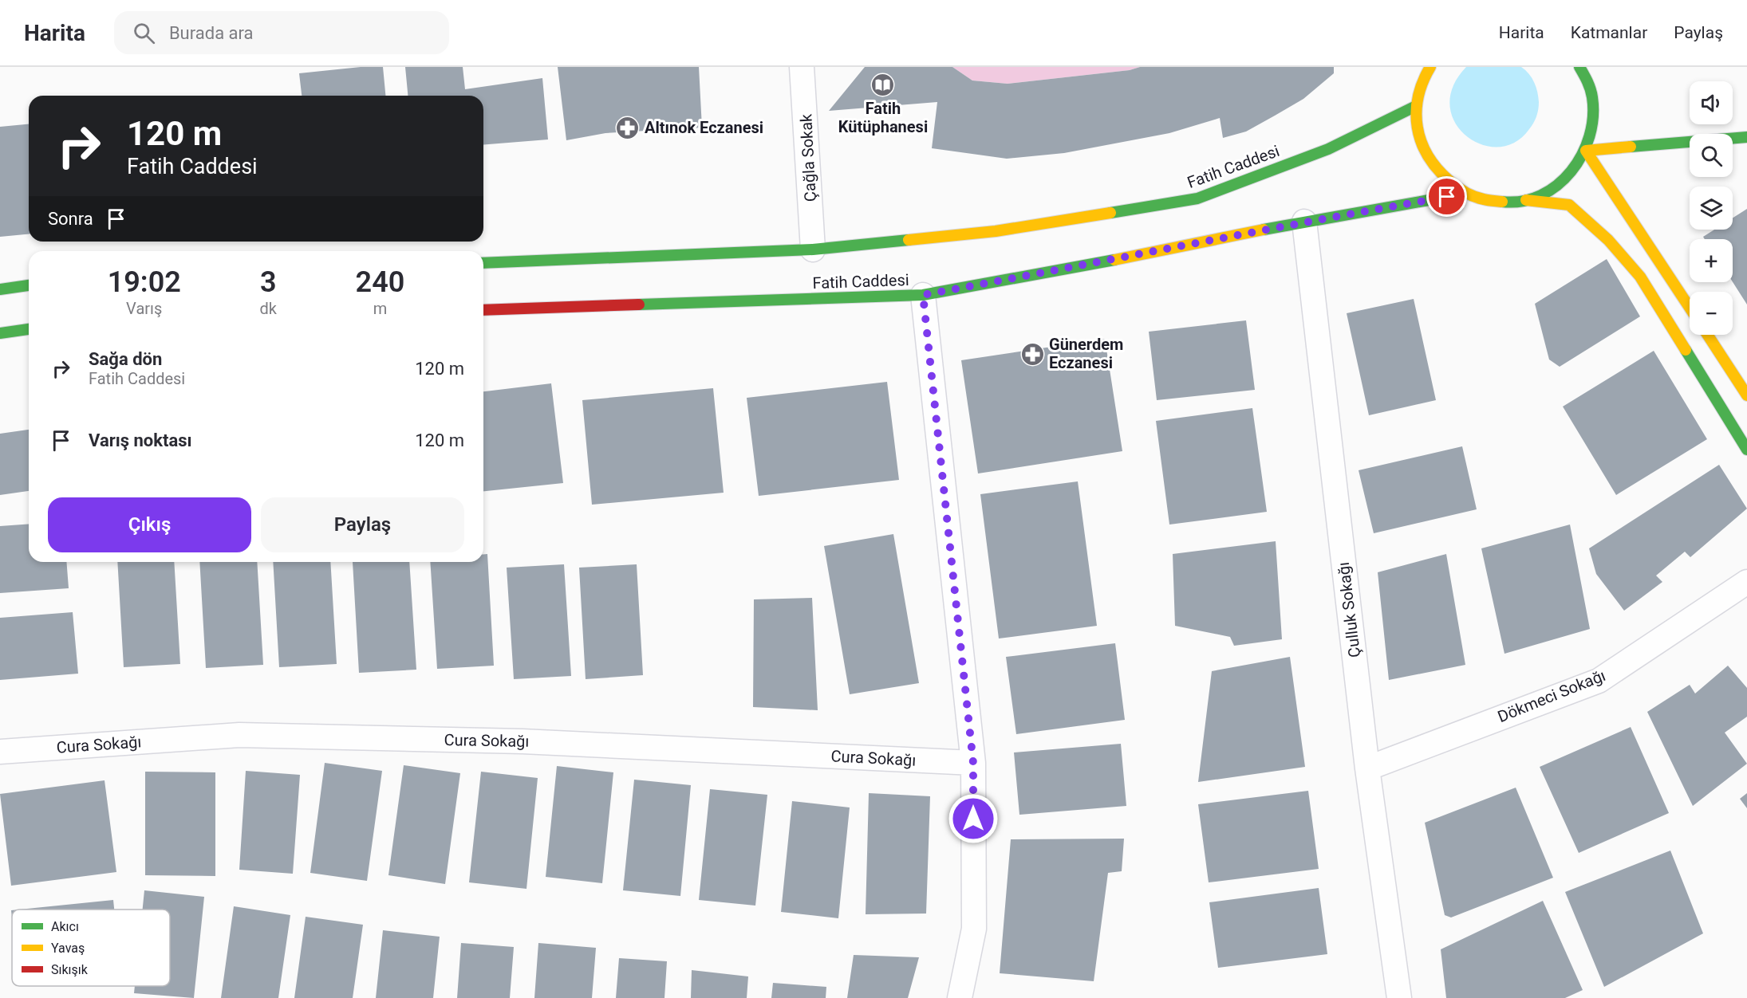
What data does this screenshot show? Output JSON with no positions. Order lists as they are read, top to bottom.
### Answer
{
  "streets": {
    "main road": ["Fatih Caddesi"],
    "street": [
      "Çağla Sokak",
      "Çulluk Sokağı",
      "Dökmeci Sokağı",
      "Cura Sokağı"
    ]
  },
  "crossings": [
    ["Çağla Sokak", "Fatih Caddesi"],
    ["Fatih Caddesi", "Çulluk Sokağı"],
    ["Çulluk Sokağı", "Dökmeci Sokağı"]
  ],
  "places": {
    "library": ["Fatih Kütüphanesi"],
    "pharmacy": ["Altınok Eczanesi", "Günerdem Eczanesi"]
  },
  "legend": ["Akıcı", "Yavaş", "Sıkışık"],
  "page": {
    "header": "Harita",
    "search": "Burada ara",
    "nav": ["Harita", "Katmanlar", "Paylaş"],
    "map_buttons": ["+", "−"],
    "turn": ["120 m", "Fatih Caddesi"],
    "then": "Sonra",
    "eta": [
      "19:02",
      "Varış",
      "3",
      "dk",
      "240",
      "m"
    ],
    "list": [
      {
        "name": "Sağa dön",
        "note": "Fatih Caddesi",
        "value": "120 m"
      },
      {
        "name": "Varış noktası",
        "value": "120 m"
      }
    ],
    "buttons": ["Çıkış", "Paylaş"]
  }
}
